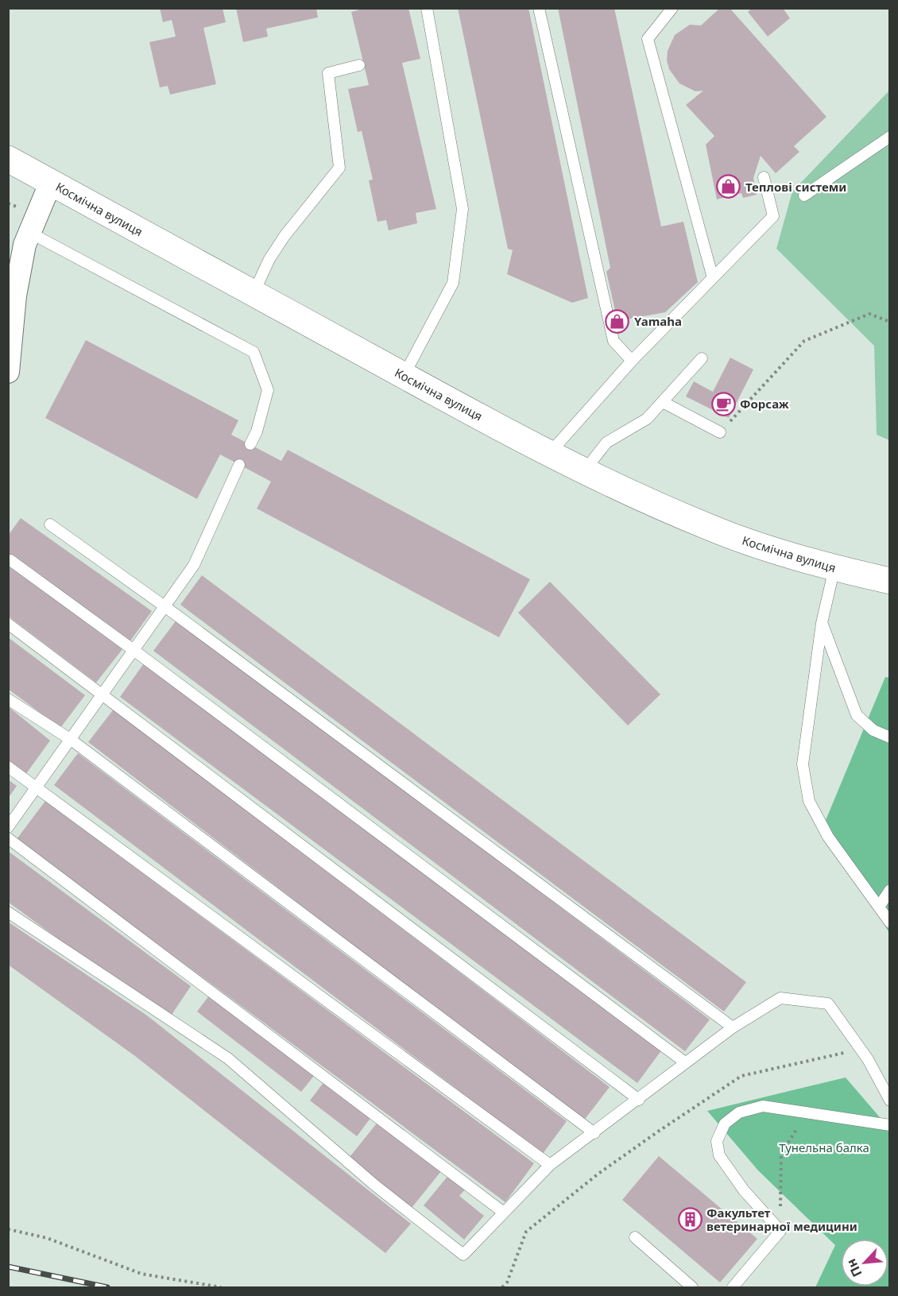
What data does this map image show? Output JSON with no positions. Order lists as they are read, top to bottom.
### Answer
{
  "streets": {
    "main road": ["Космічна вулиця"]
  },
  "parks": ["Тунельна балка"],
  "places": {
    "shop": ["Теплові системи", "Yamaha"],
    "cafe": ["Форсаж"],
    "building": ["Факультет ветеринарної медицини"]
  },
  "north": "bottom left"
}
